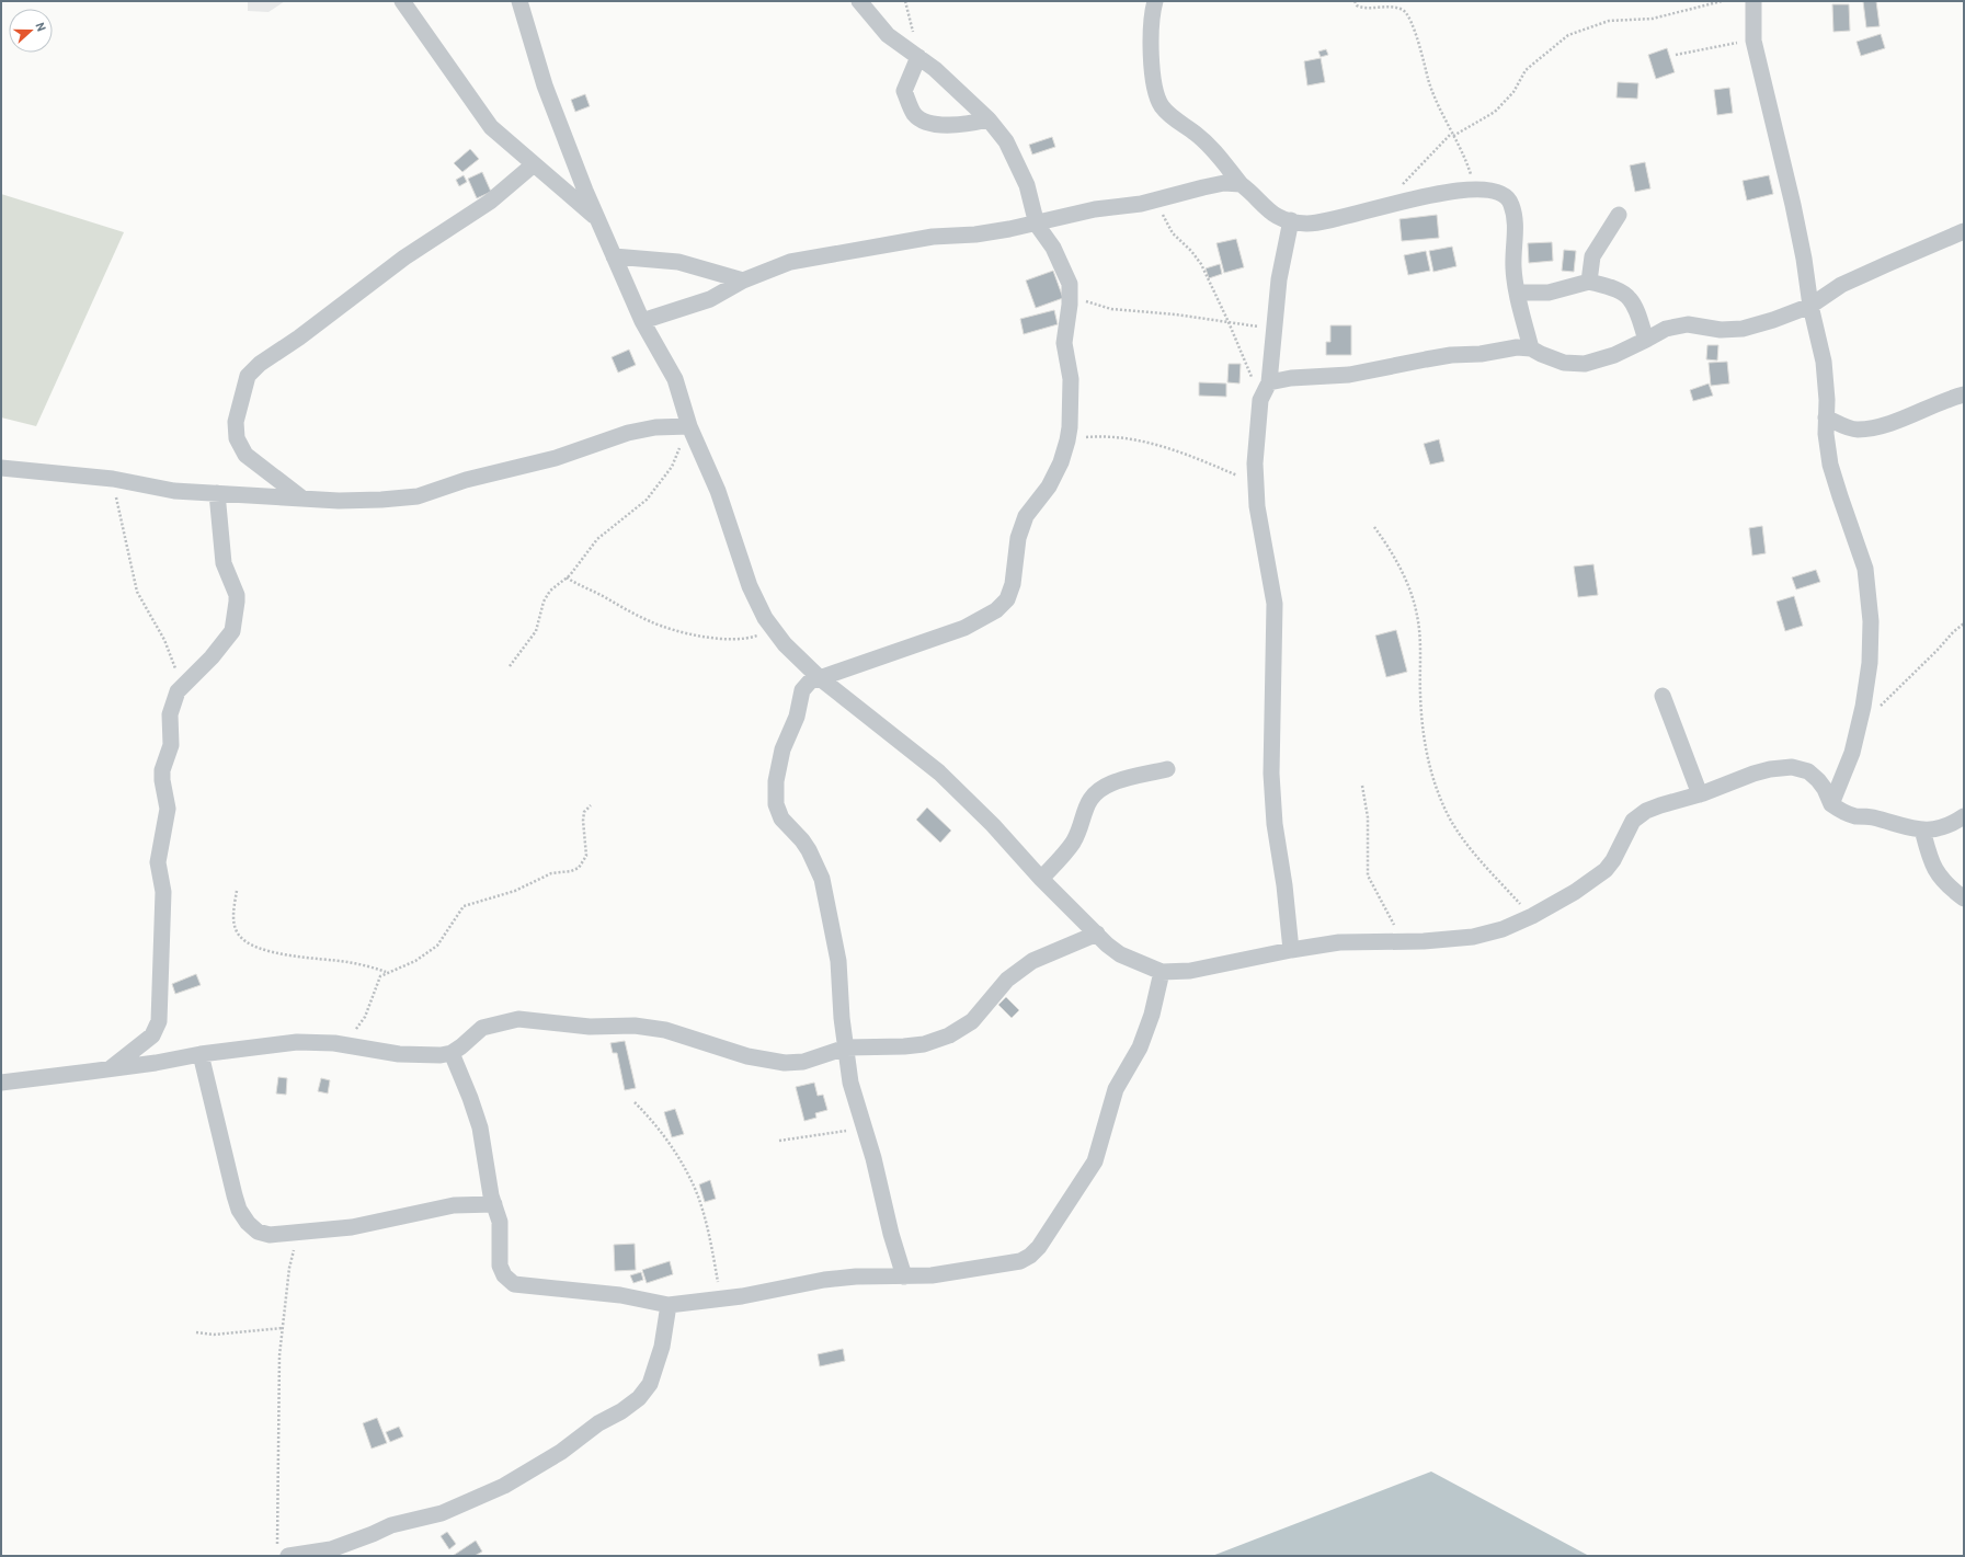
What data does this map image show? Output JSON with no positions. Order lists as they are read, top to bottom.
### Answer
{
  "north": "right"
}
